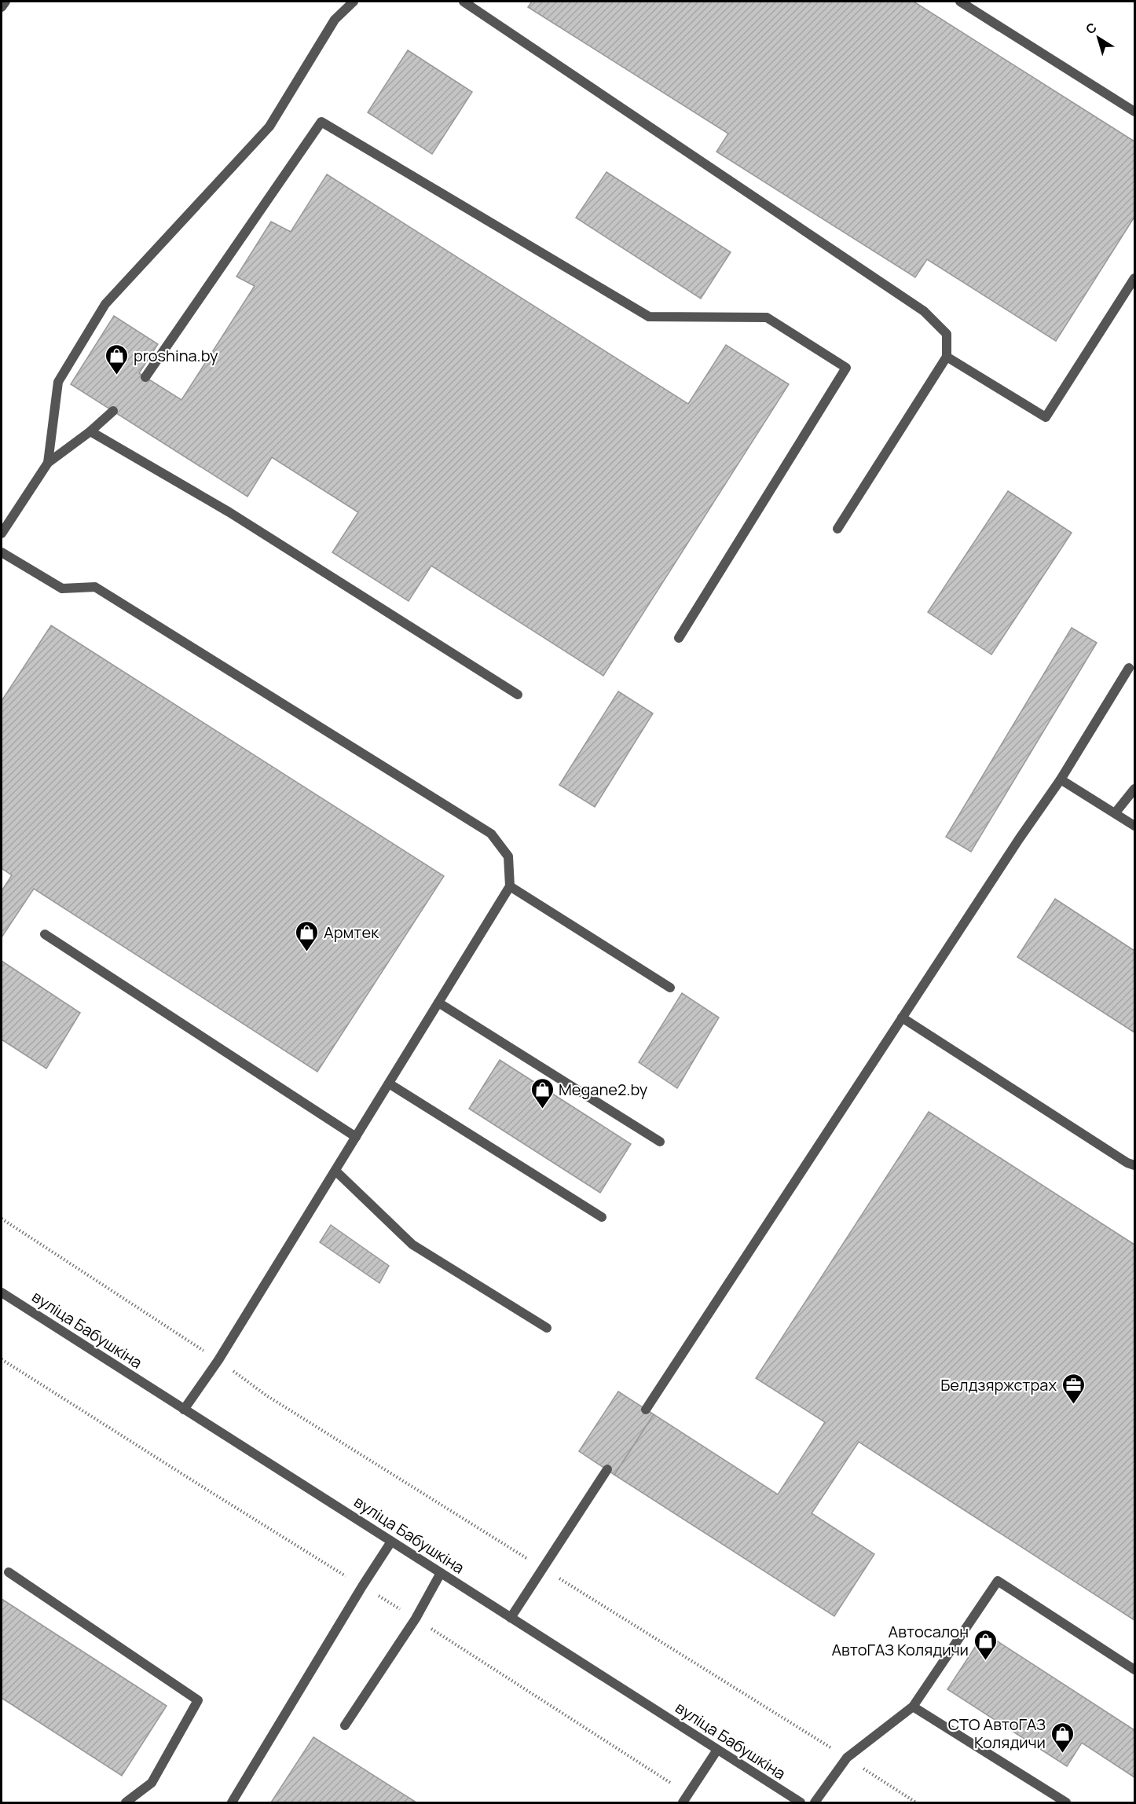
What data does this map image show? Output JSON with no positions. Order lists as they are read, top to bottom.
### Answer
{
  "streets": {
    "street": ["вуліца Бабушкіна"]
  },
  "places": {
    "shop": [
      "proshina.by",
      "Армтек",
      "Megane2.by",
      "Автосалон АвтоГАЗ Колядичи",
      "СТО АвтоГАЗ Колядичи"
    ],
    "office": ["Белдзяржстрах"]
  },
  "north": "top left"
}
